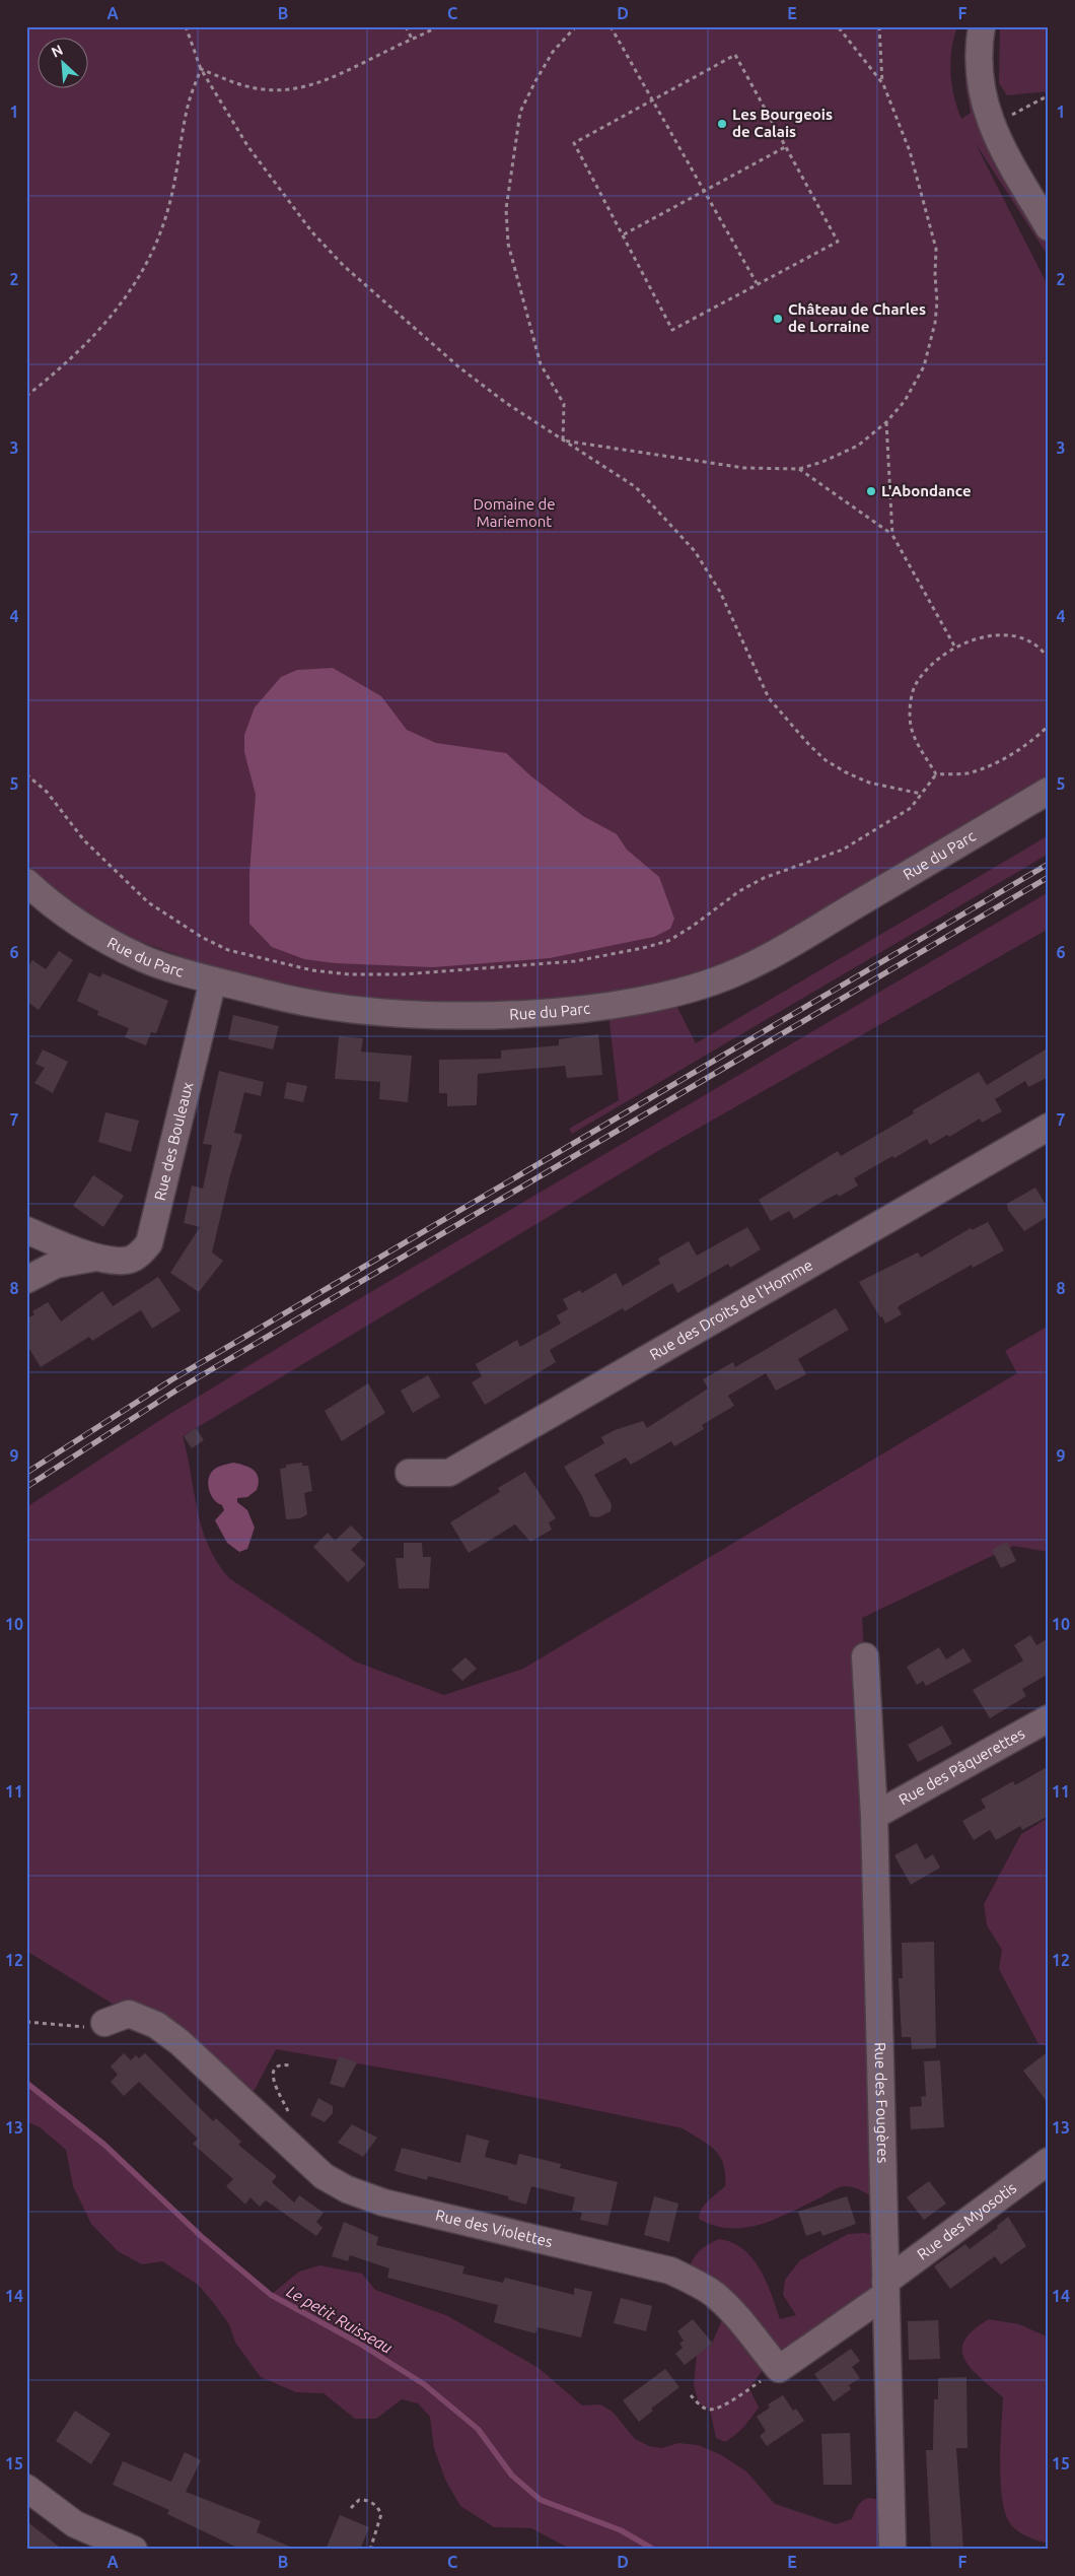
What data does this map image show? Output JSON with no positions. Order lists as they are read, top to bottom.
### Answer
{
  "streets": {
    "street": [
      "Rue du Parc",
      "Rue des Bouleaux",
      "Rue des Droits de l'Homme",
      "Rue des Pâquerettes",
      "Rue des Fougères",
      "Rue des Myosotis",
      "Rue des Violettes"
    ]
  },
  "crossings": [
    ["Rue du Parc", "Rue des Bouleaux"],
    ["Rue des Pâquerettes", "Rue des Fougères"],
    ["Rue des Fougères", "Rue des Myosotis"]
  ],
  "water": ["Le petit Ruisseau"],
  "parks": ["Domaine de Mariemont"],
  "places": ["Les Bourgeois de Calais", "Château de Charles de Lorraine", "L'Abondance"],
  "north": "top left",
  "grid": {
    "columns": [
      "A",
      "B",
      "C",
      "D",
      "E",
      "F"
    ],
    "rows": [
      "1",
      "2",
      "3",
      "4",
      "5",
      "6",
      "7",
      "8",
      "9",
      "10",
      "11",
      "12",
      "13",
      "14",
      "15"
    ]
  }
}
